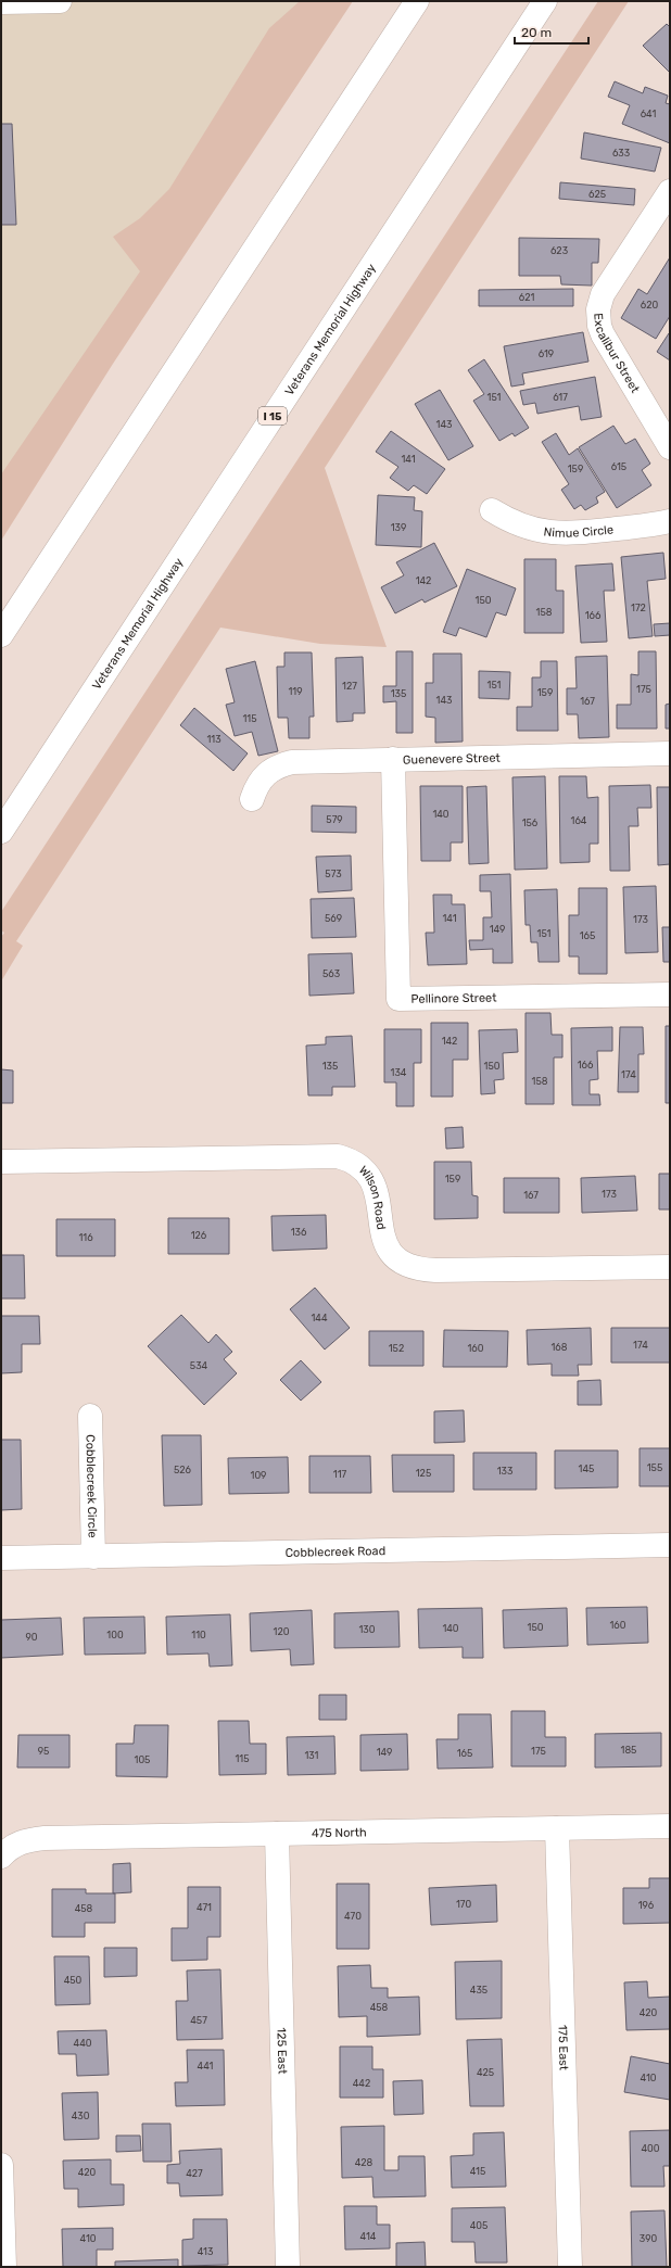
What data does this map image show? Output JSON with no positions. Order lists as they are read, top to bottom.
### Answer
{
  "streets": {
    "main road": [
      "Veterans Memorial Highway",
      "Excalibur Street",
      "I 15",
      "Nimue Circle",
      "Guenevere Street",
      "Pellinore Street",
      "Wilson Road",
      "Cobblecreek Circle",
      "Cobblecreek Road",
      "475 North",
      "175 East",
      "125 East"
    ]
  },
  "crossings": [
    ["Guenevere Street", "Pellinore Street"],
    ["Cobblecreek Circle", "Cobblecreek Road"],
    ["475 North", "175 East"],
    ["475 North", "125 East"]
  ],
  "house_numbers": [
    "641",
    "633",
    "625",
    "623",
    "621",
    "620",
    "619",
    "151",
    "617",
    "143",
    "141",
    "615",
    "159",
    "139",
    "142",
    "150",
    "172",
    "158",
    "166",
    "151",
    "127",
    "175",
    "119",
    "159",
    "135",
    "143",
    "167",
    "115",
    "113",
    "140",
    "579",
    "164",
    "156",
    "573",
    "569",
    "141",
    "173",
    "149",
    "151",
    "165",
    "563",
    "142",
    "166",
    "135",
    "150",
    "134",
    "174",
    "158",
    "159",
    "173",
    "167",
    "136",
    "126",
    "116",
    "144",
    "174",
    "168",
    "152",
    "160",
    "534",
    "155",
    "145",
    "526",
    "133",
    "125",
    "117",
    "109",
    "160",
    "150",
    "140",
    "130",
    "120",
    "100",
    "110",
    "90",
    "185",
    "95",
    "175",
    "149",
    "165",
    "131",
    "115",
    "105",
    "170",
    "196",
    "471",
    "458",
    "470",
    "450",
    "435",
    "458",
    "420",
    "457",
    "440",
    "441",
    "425",
    "410",
    "442",
    "430",
    "400",
    "428",
    "415",
    "420",
    "427",
    "405",
    "414",
    "410",
    "390",
    "413"
  ],
  "scale_bar": "20 m"
}
